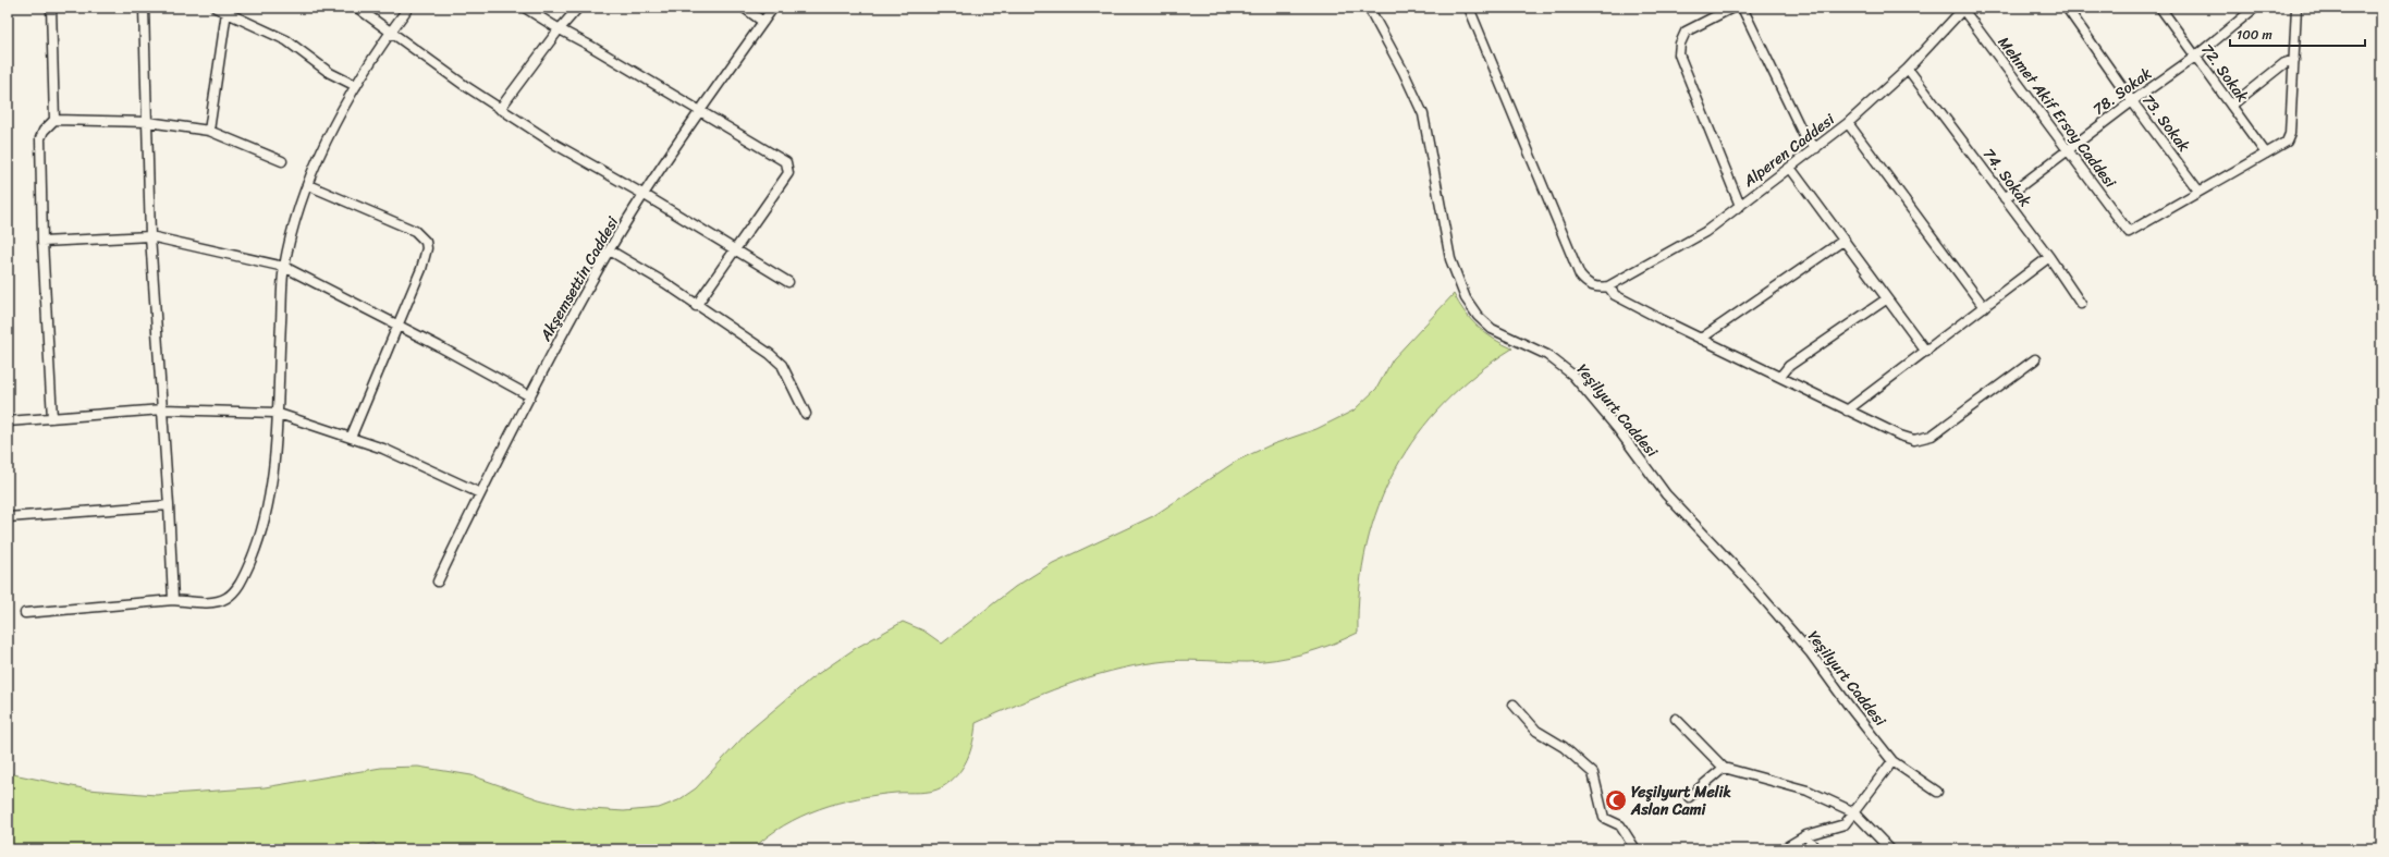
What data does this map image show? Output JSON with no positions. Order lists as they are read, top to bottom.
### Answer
{
  "streets": {
    "street": [
      "72. Sokak",
      "78. Sokak",
      "Mehmet Akif Ersoy Caddesi",
      "73. Sokak",
      "Alperen Caddesi",
      "74. Sokak",
      "Akşemsettin Caddesi",
      "Yeşilyurt Caddesi"
    ]
  },
  "crossings": [
    ["72. Sokak", "78. Sokak"],
    ["78. Sokak", "Mehmet Akif Ersoy Caddesi"],
    ["78. Sokak", "73. Sokak"],
    ["78. Sokak", "74. Sokak"],
    ["Mehmet Akif Ersoy Caddesi", "73. Sokak"],
    ["Mehmet Akif Ersoy Caddesi", "Alperen Caddesi"],
    ["Alperen Caddesi", "74. Sokak"]
  ],
  "places": {
    "mosque": ["Yeşilyurt Melik Aslan Cami"]
  },
  "scale_bar": "100 m"
}
